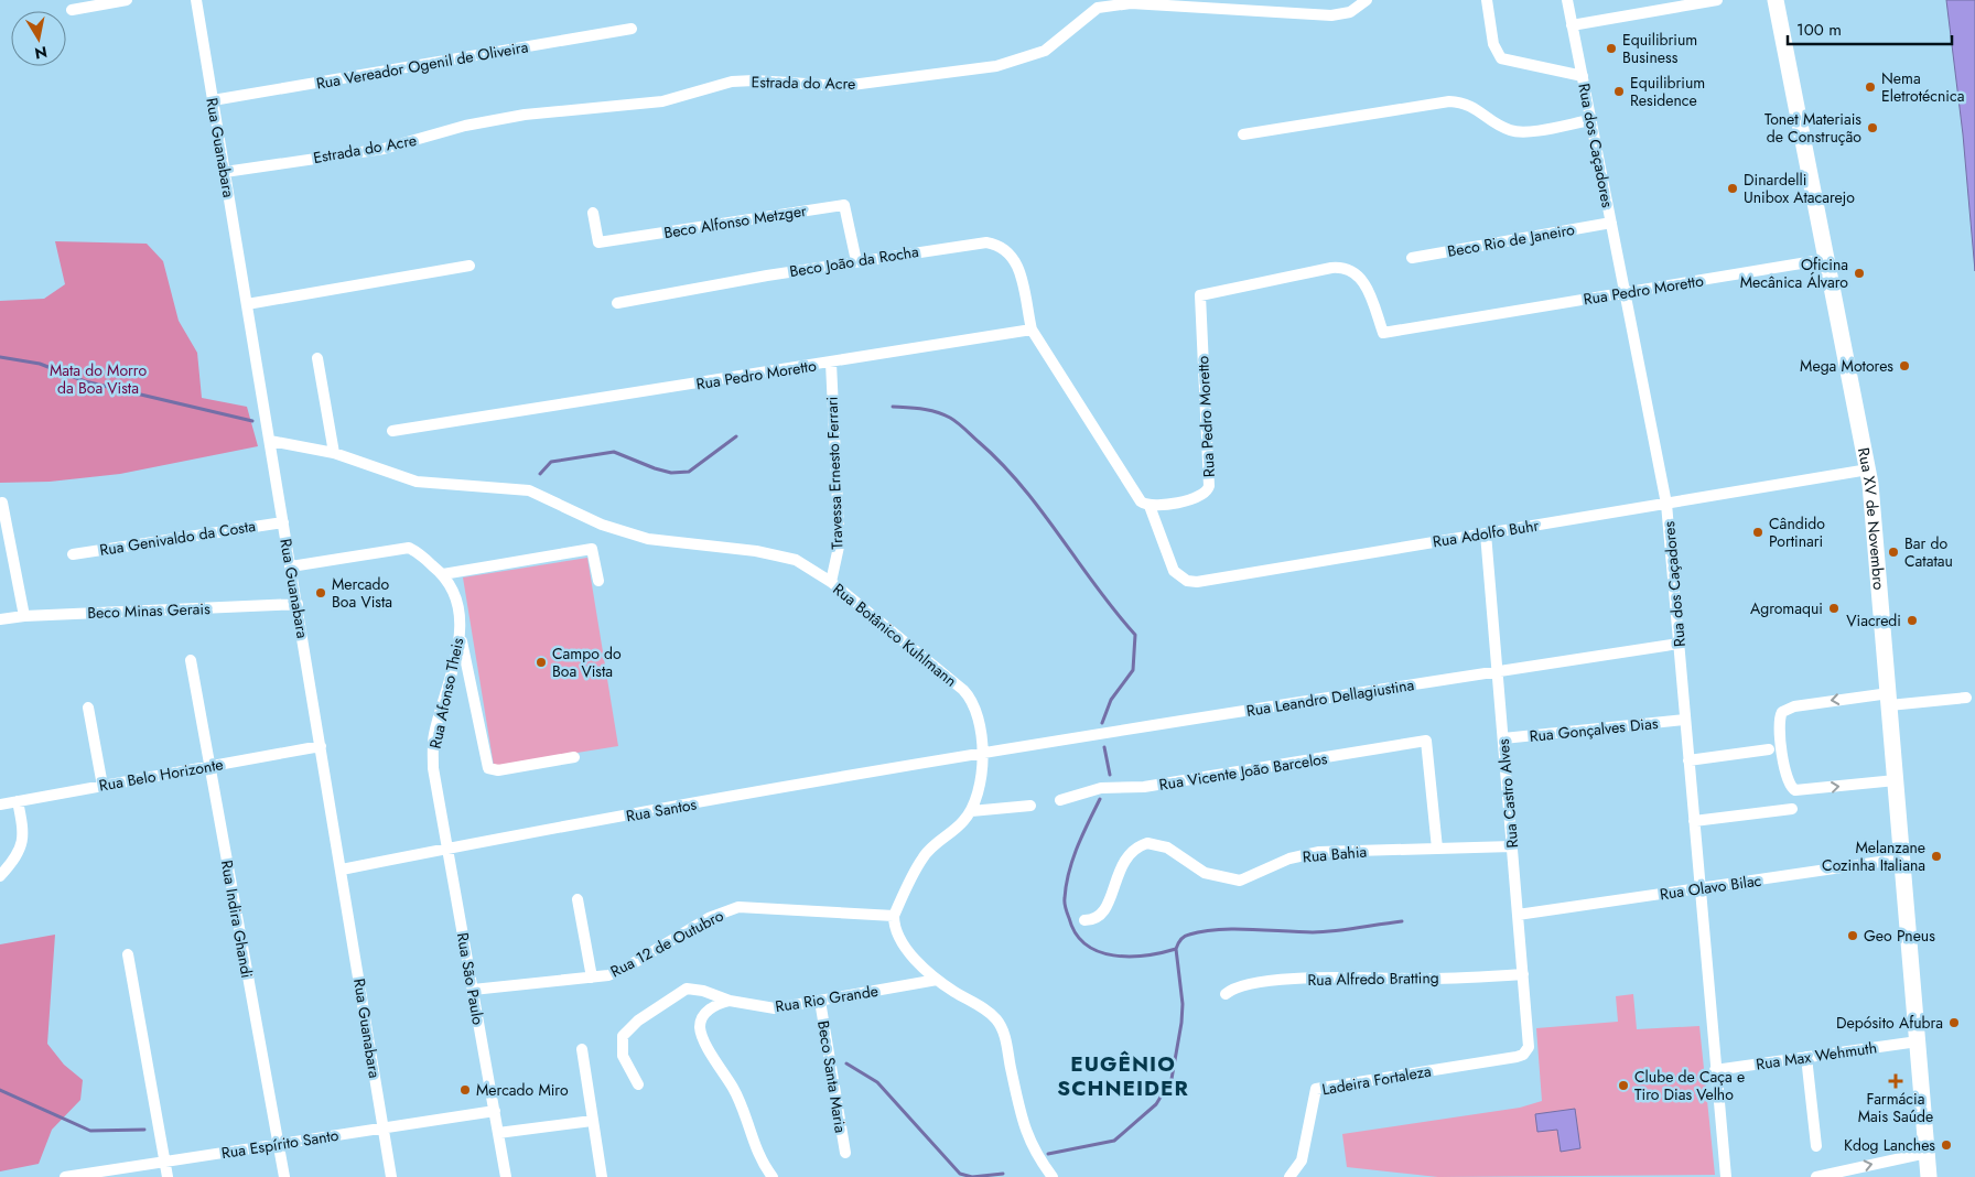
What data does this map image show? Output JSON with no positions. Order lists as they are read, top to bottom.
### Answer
{
  "streets": {
    "main road": ["Rua XV de Novembro"],
    "street": [
      "Rua Vereador Ogenil de Oliveira",
      "Estrada do Acre",
      "Rua dos Caçadores",
      "Rua Guanabara",
      "Beco Alfonso Metzger",
      "Beco Rio de Janeiro",
      "Beco João da Rocha",
      "Rua Pedro Moretto",
      "Travessa Ernesto Ferrari",
      "Rua Adolfo Buhr",
      "Rua Genivaldo da Costa",
      "Beco Minas Gerais",
      "Rua Botânico Kuhlmann",
      "Rua Afonso Theis",
      "Rua Leandro Dellagiustina",
      "Rua Gonçalves Dias",
      "Rua Vicente João Barcelos",
      "Rua Belo Horizonte",
      "Rua Castro Alves",
      "Rua Santos",
      "Rua Bahia",
      "Rua Olavo Bilac",
      "Rua Indira Ghandi",
      "Rua 12 de Outubro",
      "Rua São Paulo",
      "Rua Alfredo Bratting",
      "Rua Rio Grande",
      "Rua Max Wehmuth",
      "Beco Santa Maria",
      "Ladeira Fortaleza",
      "Rua Espírito Santo"
    ]
  },
  "crossings": [
    ["Rua Vereador Ogenil de Oliveira", "Rua Guanabara"],
    ["Estrada do Acre", "Rua Guanabara"],
    ["Rua dos Caçadores", "Beco Rio de Janeiro"],
    ["Rua dos Caçadores", "Rua Pedro Moretto"],
    ["Rua dos Caçadores", "Rua Adolfo Buhr"],
    ["Rua dos Caçadores", "Rua Leandro Dellagiustina"],
    ["Rua dos Caçadores", "Rua Gonçalves Dias"],
    ["Rua dos Caçadores", "Rua Olavo Bilac"],
    ["Rua dos Caçadores", "Rua Max Wehmuth"],
    ["Rua Guanabara", "Rua Genivaldo da Costa"],
    ["Rua Guanabara", "Beco Minas Gerais"],
    ["Rua Guanabara", "Rua Botânico Kuhlmann"],
    ["Rua Guanabara", "Rua Afonso Theis"],
    ["Rua Guanabara", "Rua Belo Horizonte"],
    ["Rua Guanabara", "Rua Santos"],
    ["Rua Guanabara", "Rua Espírito Santo"],
    ["Beco Alfonso Metzger", "Beco João da Rocha"],
    ["Beco João da Rocha", "Rua Pedro Moretto"],
    ["Rua Pedro Moretto", "Travessa Ernesto Ferrari"],
    ["Rua Pedro Moretto", "Rua XV de Novembro"],
    ["Rua Pedro Moretto", "Rua Adolfo Buhr"],
    ["Travessa Ernesto Ferrari", "Rua Botânico Kuhlmann"],
    ["Rua XV de Novembro", "Rua Adolfo Buhr"],
    ["Rua XV de Novembro", "Rua Olavo Bilac"],
    ["Rua XV de Novembro", "Rua Max Wehmuth"],
    ["Rua Adolfo Buhr", "Rua Castro Alves"],
    ["Rua Botânico Kuhlmann", "Rua Leandro Dellagiustina"],
    ["Rua Botânico Kuhlmann", "Rua Santos"],
    ["Rua Botânico Kuhlmann", "Rua 12 de Outubro"],
    ["Rua Afonso Theis", "Rua São Paulo"],
    ["Rua Leandro Dellagiustina", "Rua Castro Alves"],
    ["Rua Leandro Dellagiustina", "Rua Santos"],
    ["Rua Gonçalves Dias", "Rua Castro Alves"],
    ["Rua Vicente João Barcelos", "Rua Bahia"],
    ["Rua Belo Horizonte", "Rua Indira Ghandi"],
    ["Rua Castro Alves", "Rua Bahia"],
    ["Rua Castro Alves", "Rua Olavo Bilac"],
    ["Rua Castro Alves", "Rua Alfredo Bratting"],
    ["Rua Castro Alves", "Ladeira Fortaleza"],
    ["Rua Santos", "Rua São Paulo"],
    ["Rua Indira Ghandi", "Rua Espírito Santo"],
    ["Rua 12 de Outubro", "Rua São Paulo"],
    ["Rua São Paulo", "Rua Espírito Santo"],
    ["Rua Rio Grande", "Beco Santa Maria"]
  ],
  "districts": ["EUGÊNIO SCHNEIDER"],
  "parks": ["Mata do Morro da Boa Vista"],
  "places": {
    "other": [
      "Equilibrium Business",
      "Nema Eletrotécnica",
      "Equilibrium Residence",
      "Tonet Materiais de Construção",
      "Dinardelli Unibox Atacarejo",
      "Oficina Mecânica Álvaro",
      "Mega Motores",
      "Cândido Portinari",
      "Bar do Catatau",
      "Mercado Boa Vista",
      "Agromaqui",
      "Viacredi",
      "Campo do Boa Vista",
      "Melanzane Cozinha Italiana",
      "Geo Pneus",
      "Depósito Afubra",
      "Clube de Caça e Tiro Dias Velho",
      "Mercado Miro",
      "Kdog Lanches"
    ],
    "health": ["Farmácia Mais Saúde"]
  },
  "scale_bar": "100 m",
  "north": "bottom"
}
